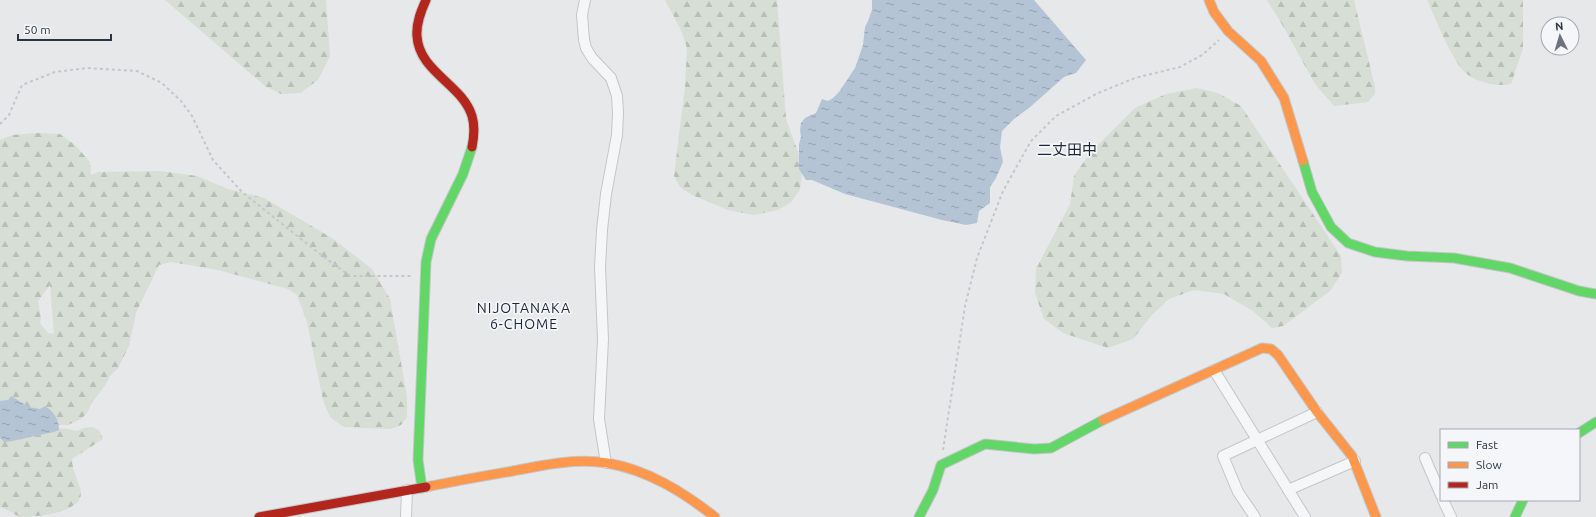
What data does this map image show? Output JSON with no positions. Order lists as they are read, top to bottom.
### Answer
{
  "districts": ["二丈田中", "NIJOTANAKA 6-CHOME"],
  "legend": ["Fast", "Slow", "Jam"],
  "scale_bar": "50 m",
  "north": "top"
}
